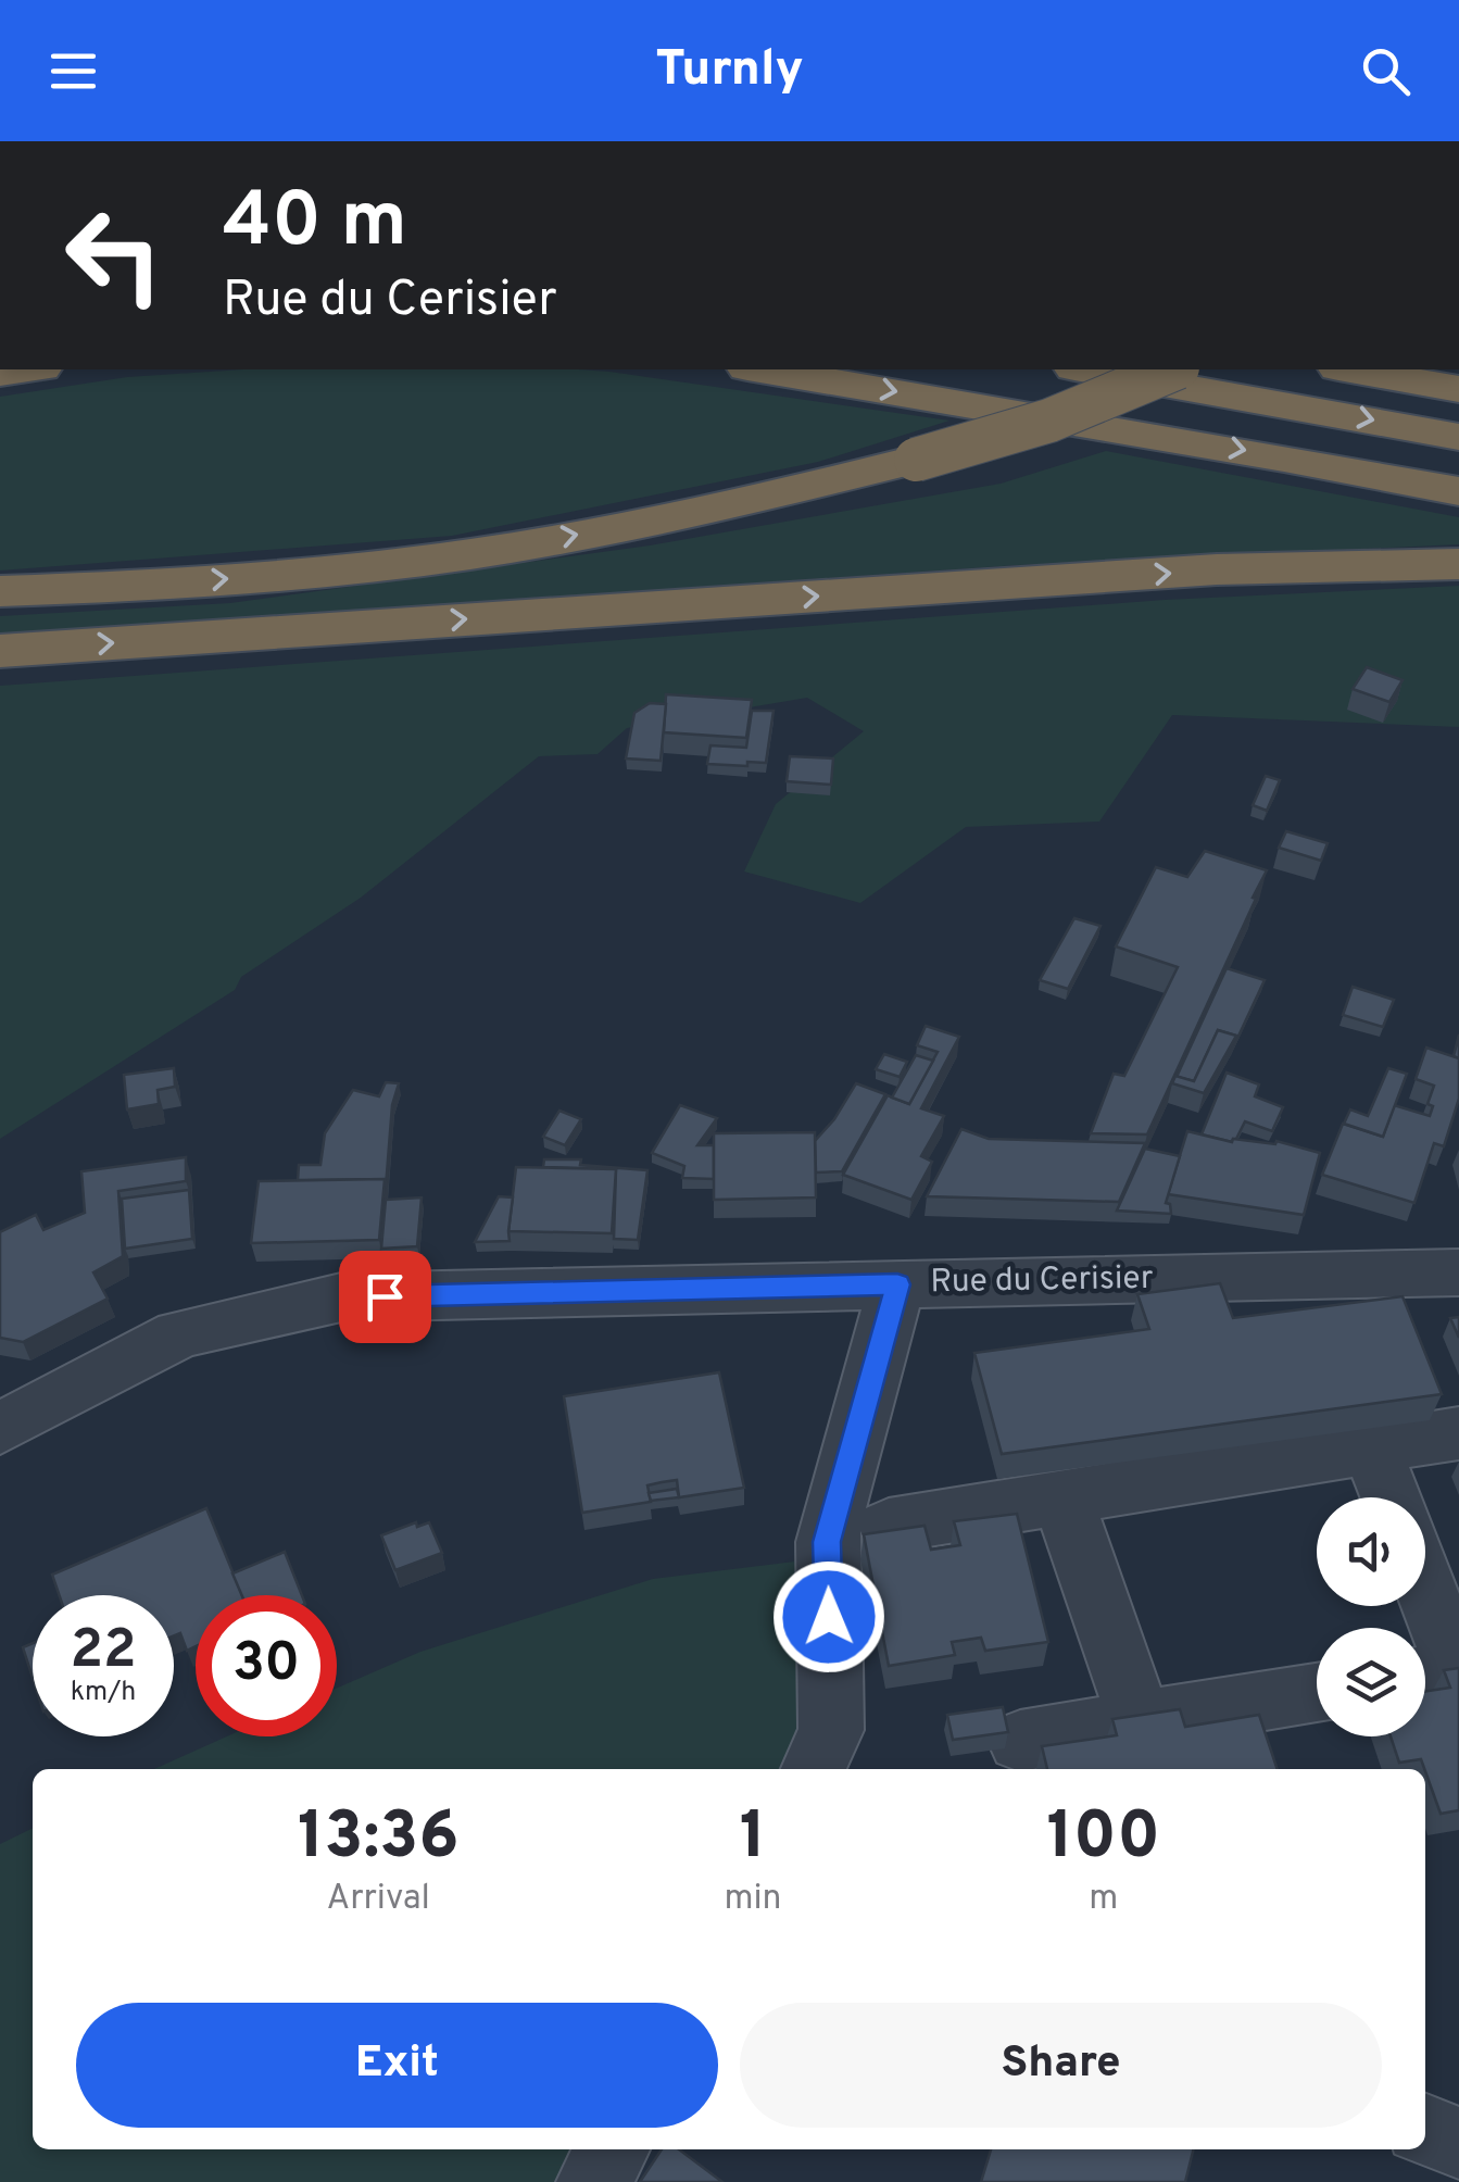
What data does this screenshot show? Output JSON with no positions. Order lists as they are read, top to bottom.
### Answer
{
  "streets": {
    "street": ["Rue du Cerisier"]
  },
  "page": {
    "header": "Turnly",
    "turn": ["40 m", "Rue du Cerisier"],
    "speed": "22 km/h",
    "limit": "30",
    "eta": [
      "13:36",
      "Arrival",
      "1",
      "min",
      "100",
      "m"
    ],
    "buttons": ["Exit", "Share"]
  }
}
